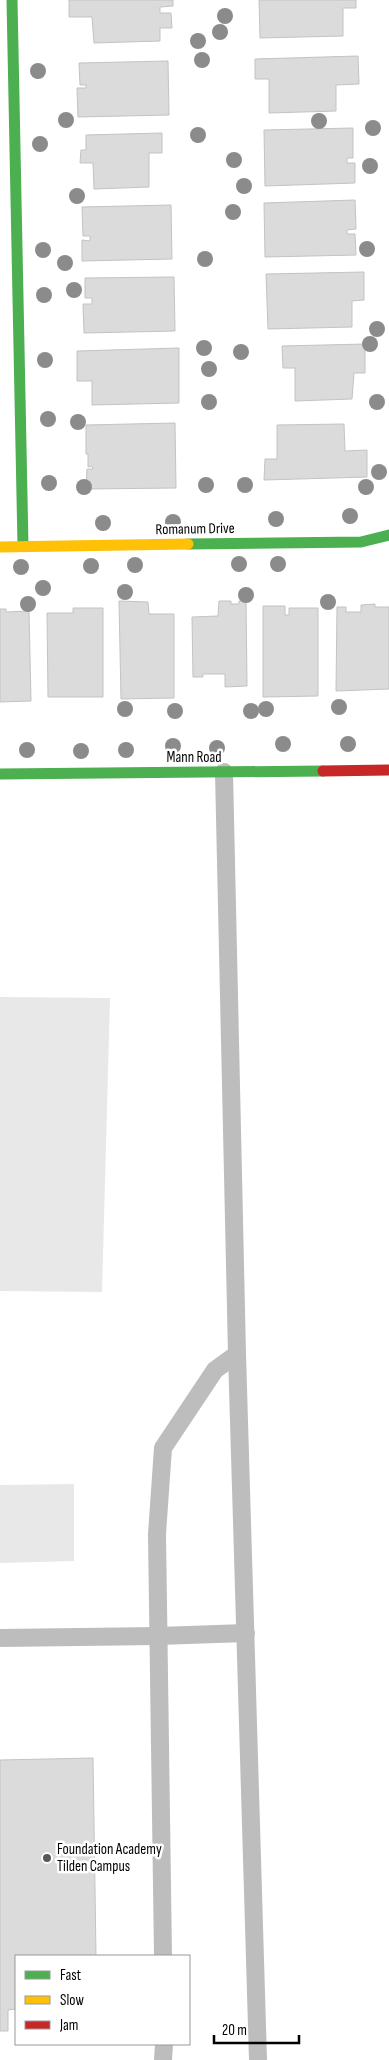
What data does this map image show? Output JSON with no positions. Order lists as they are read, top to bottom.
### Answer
{
  "streets": {
    "street": ["Romanum Drive", "Mann Road"]
  },
  "places": ["Foundation Academy Tilden Campus"],
  "legend": ["Fast", "Slow", "Jam"],
  "scale_bar": "20 m"
}
